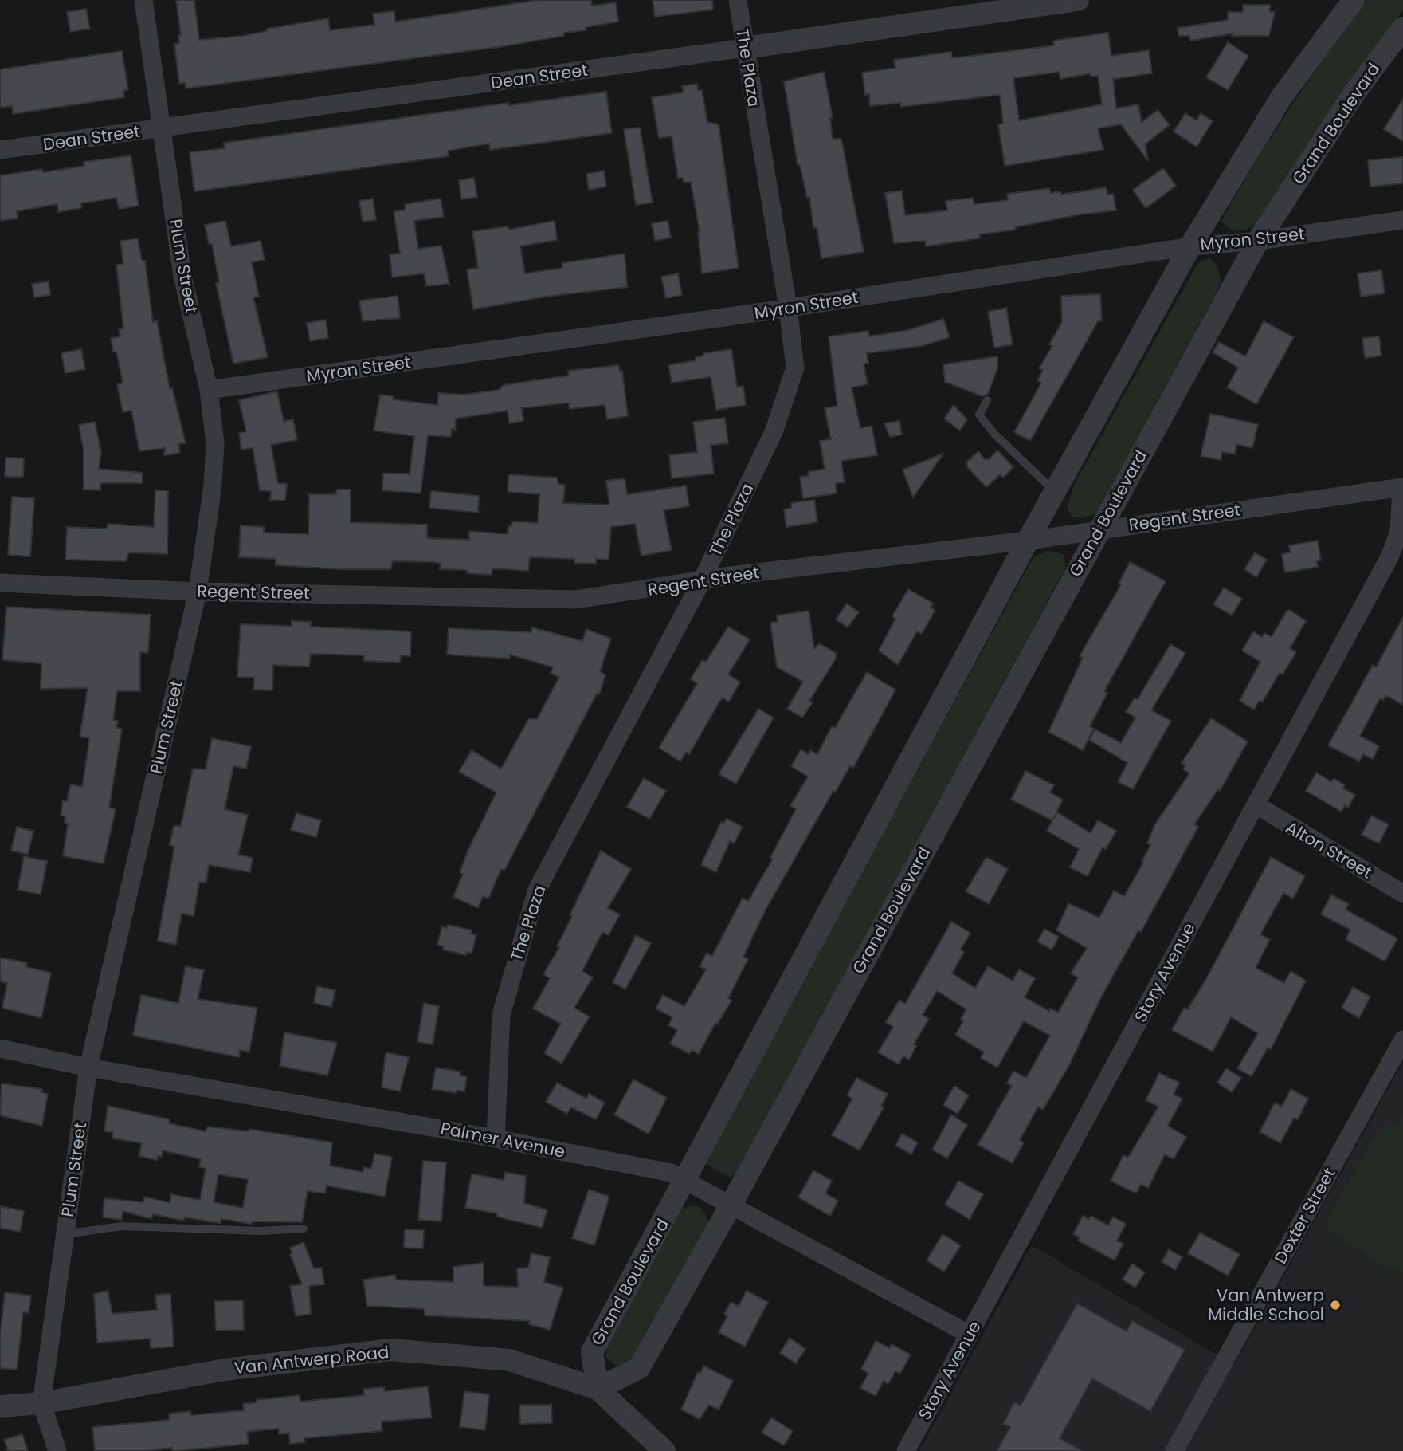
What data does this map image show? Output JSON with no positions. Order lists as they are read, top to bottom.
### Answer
{
  "streets": {
    "street": [
      "The Plaza",
      "Dean Street",
      "Grand Boulevard",
      "Myron Street",
      "Plum Street",
      "Regent Street",
      "Alton Street",
      "Story Avenue",
      "Palmer Avenue",
      "Dexter Street",
      "Van Antwerp Road"
    ]
  },
  "crossings": [
    ["The Plaza", "Dean Street"],
    ["The Plaza", "Myron Street"],
    ["The Plaza", "Regent Street"],
    ["The Plaza", "Palmer Avenue"],
    ["Dean Street", "Plum Street"],
    ["Grand Boulevard", "Myron Street"],
    ["Grand Boulevard", "Regent Street"],
    ["Grand Boulevard", "Palmer Avenue"],
    ["Grand Boulevard", "Van Antwerp Road"],
    ["Myron Street", "Plum Street"],
    ["Plum Street", "Regent Street"],
    ["Plum Street", "Palmer Avenue"],
    ["Plum Street", "Van Antwerp Road"],
    ["Regent Street", "Story Avenue"],
    ["Alton Street", "Story Avenue"],
    ["Story Avenue", "Palmer Avenue"]
  ],
  "places": ["Van Antwerp Middle School"]
}
